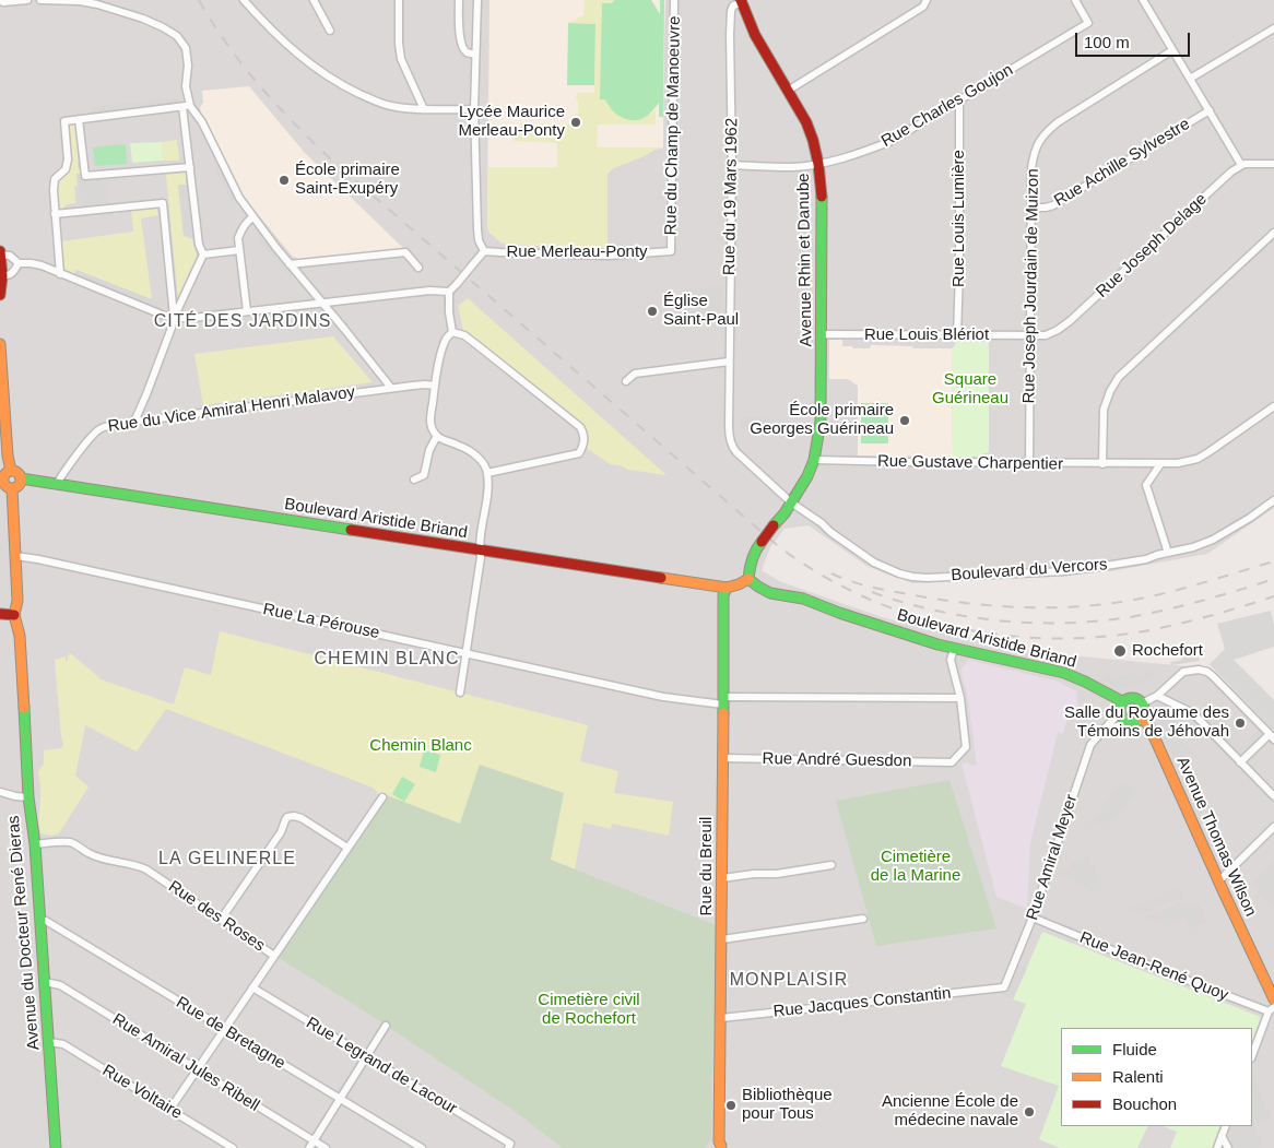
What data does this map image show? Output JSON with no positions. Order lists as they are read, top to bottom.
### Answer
{
  "streets": {
    "street": [
      "Rue Charles Goujon",
      "Rue du Champ de Manoeuvre",
      "Rue Achille Sylvestre",
      "Rue du 19 Mars 1962",
      "Rue Louis Lumière",
      "Rue Joseph Delage",
      "Rue Merleau-Ponty",
      "Avenue Rhin et Danube",
      "Rue Joseph Jourdain de Muizon",
      "Rue Louis Blériot",
      "Rue du Vice Amiral Henri Malavoy",
      "Rue Gustave Charpentier",
      "Boulevard Aristide Briand",
      "Boulevard du Vercors",
      "Rue La Pérouse",
      "Rue André Guesdon",
      "Avenue Thomas Wilson",
      "Rue Amiral Meyer",
      "Rue du Breuil",
      "Rue des Roses",
      "Avenue du Docteur René Dieras",
      "Rue Jean-René Quoy",
      "Rue Jacques Constantin",
      "Rue de Bretagne",
      "Rue Amiral Jules Ribell",
      "Rue Legrand de Lacour",
      "Rue Voltaire"
    ]
  },
  "crossings": [
    ["Rue Charles Goujon", "Rue du 19 Mars 1962"],
    ["Rue Charles Goujon", "Rue Louis Lumière"],
    ["Rue Charles Goujon", "Avenue Rhin et Danube"],
    ["Rue du Champ de Manoeuvre", "Rue Merleau-Ponty"],
    ["Rue Achille Sylvestre", "Rue Joseph Jourdain de Muizon"],
    ["Rue du 19 Mars 1962", "Avenue Rhin et Danube"],
    ["Rue du 19 Mars 1962", "Boulevard du Vercors"],
    ["Rue Louis Lumière", "Rue Louis Blériot"],
    ["Rue Joseph Delage", "Rue Joseph Jourdain de Muizon"],
    ["Rue Joseph Delage", "Rue Louis Blériot"],
    ["Avenue Rhin et Danube", "Rue Louis Blériot"],
    ["Avenue Rhin et Danube", "Rue Gustave Charpentier"],
    ["Avenue Rhin et Danube", "Boulevard Aristide Briand"],
    ["Avenue Rhin et Danube", "Boulevard du Vercors"],
    ["Rue Joseph Jourdain de Muizon", "Rue Louis Blériot"],
    ["Rue Joseph Jourdain de Muizon", "Rue Gustave Charpentier"],
    ["Rue du Vice Amiral Henri Malavoy", "Boulevard Aristide Briand"],
    ["Boulevard Aristide Briand", "Avenue Thomas Wilson"],
    ["Boulevard Aristide Briand", "Rue Amiral Meyer"],
    ["Boulevard Aristide Briand", "Rue du Breuil"],
    ["Boulevard Aristide Briand", "Avenue du Docteur René Dieras"],
    ["Rue La Pérouse", "Rue André Guesdon"],
    ["Rue La Pérouse", "Rue du Breuil"],
    ["Rue La Pérouse", "Avenue du Docteur René Dieras"],
    ["Rue André Guesdon", "Rue du Breuil"],
    ["Avenue Thomas Wilson", "Rue Amiral Meyer"],
    ["Rue Amiral Meyer", "Rue Jean-René Quoy"],
    ["Rue Amiral Meyer", "Rue Jacques Constantin"],
    ["Rue du Breuil", "Rue Jacques Constantin"],
    ["Rue des Roses", "Avenue du Docteur René Dieras"],
    ["Avenue du Docteur René Dieras", "Rue de Bretagne"],
    ["Avenue du Docteur René Dieras", "Rue Amiral Jules Ribell"],
    ["Avenue du Docteur René Dieras", "Rue Voltaire"]
  ],
  "districts": [
    "CITÉ DES JARDINS",
    "CHEMIN BLANC",
    "LA GELINERLE",
    "MONPLAISIR"
  ],
  "parks": [
    "Square Guérineau",
    "Chemin Blanc",
    "Cimetière de la Marine",
    "Cimetière civil de Rochefort"
  ],
  "places": [
    "Lycée Maurice Merleau-Ponty",
    "École primaire Saint-Exupéry",
    "Église Saint-Paul",
    "École primaire Georges Guérineau",
    "Rochefort",
    "Salle du Royaume des Témoins de Jéhovah",
    "Bibliothèque pour Tous",
    "Ancienne École de médecine navale"
  ],
  "legend": ["Fluide", "Ralenti", "Bouchon"],
  "scale_bar": "100 m"
}
